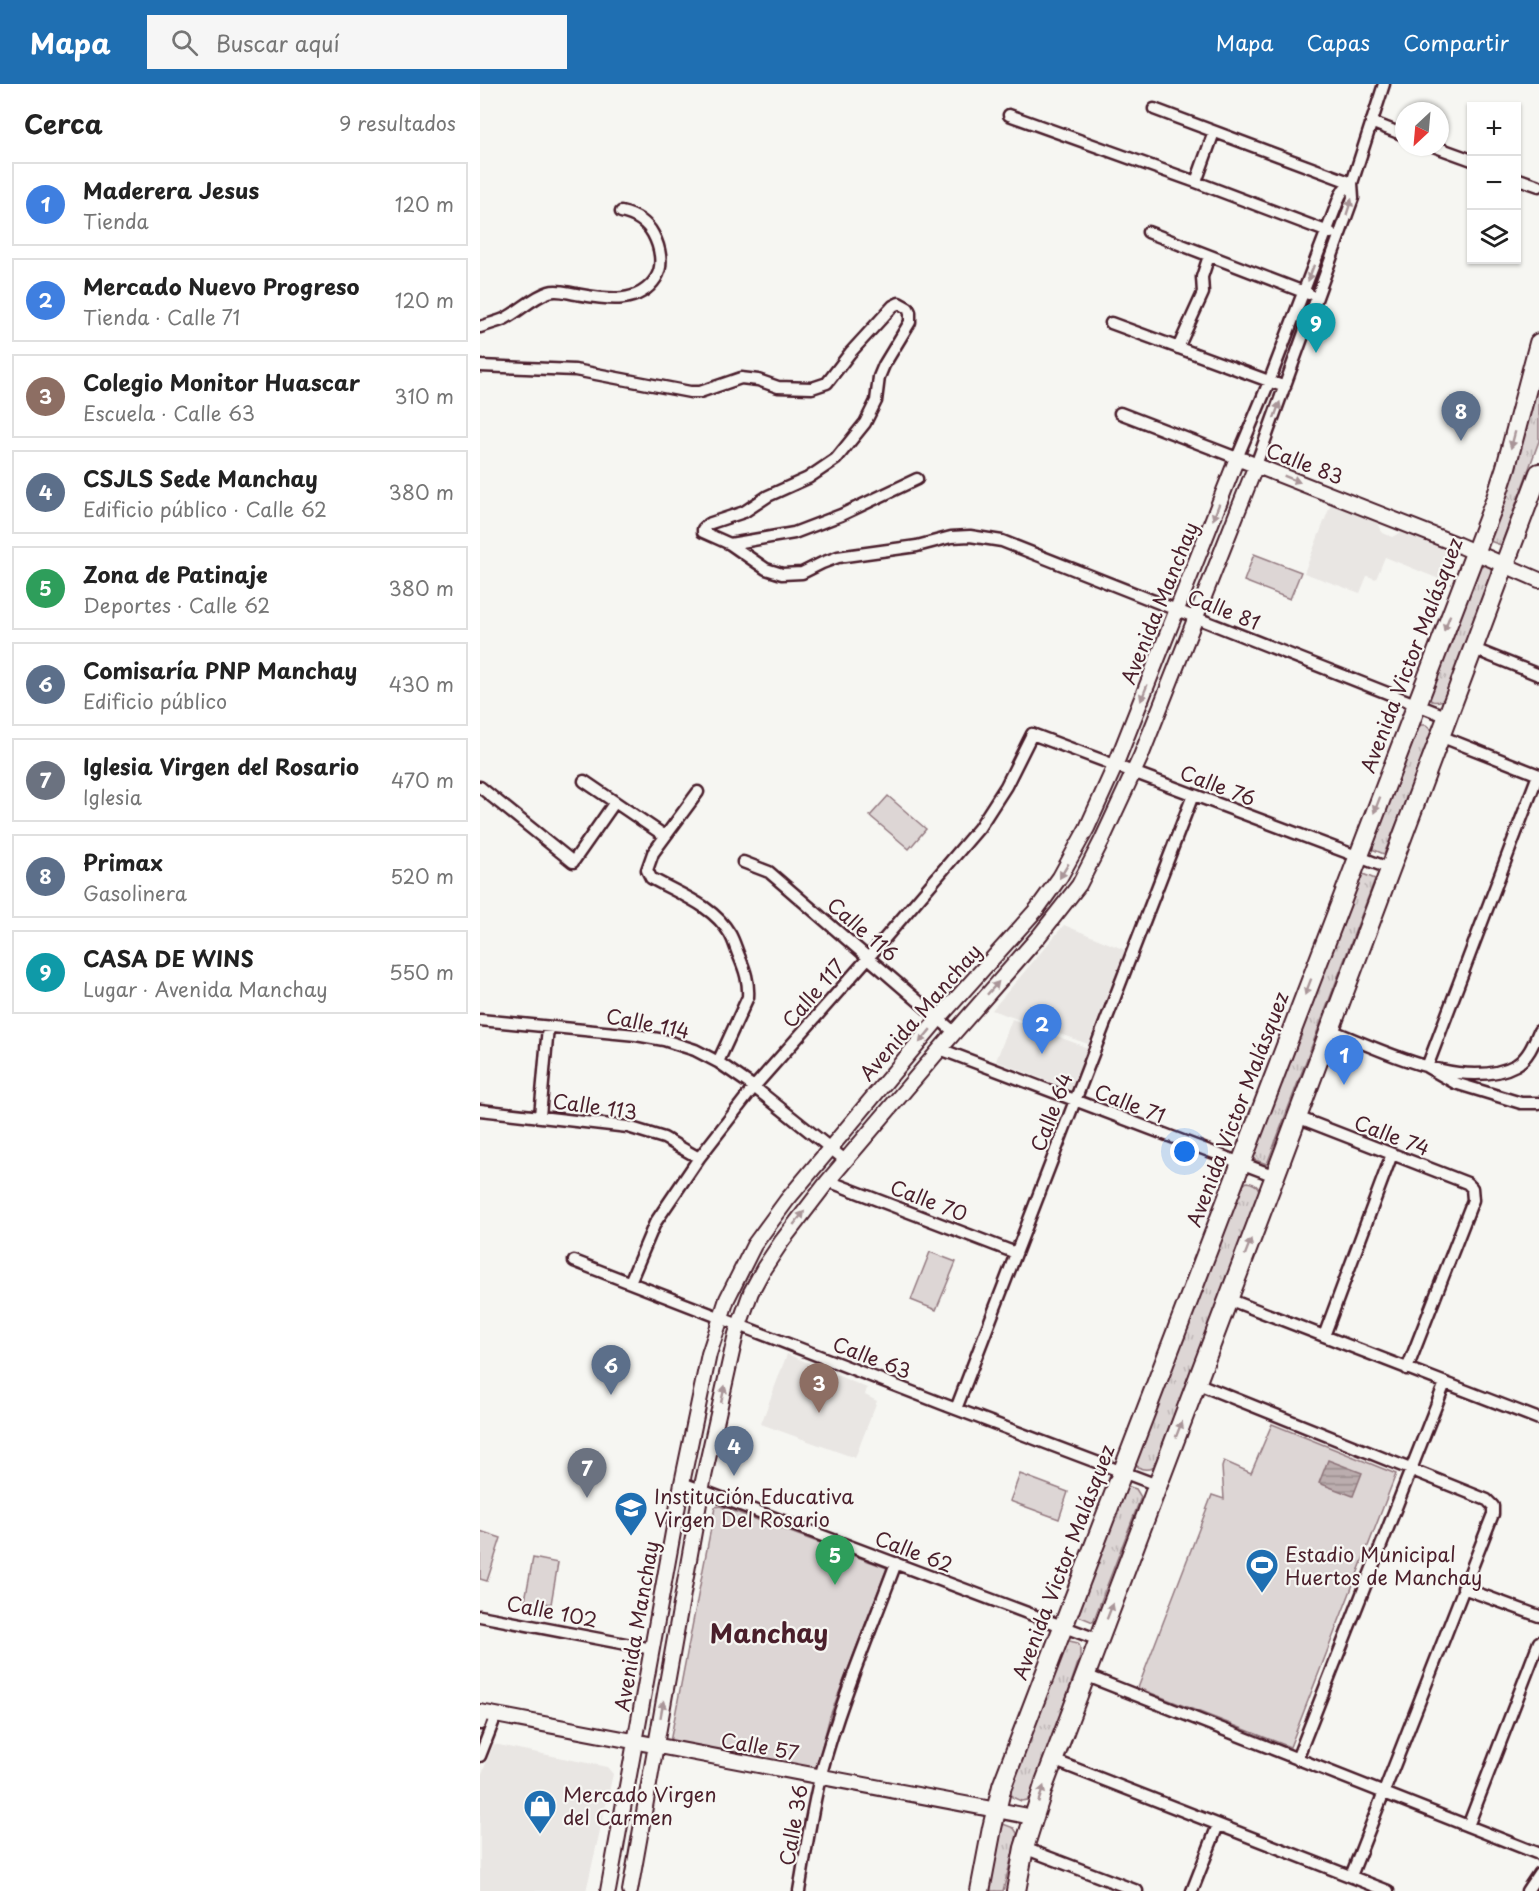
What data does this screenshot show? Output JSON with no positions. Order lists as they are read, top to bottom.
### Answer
{
  "streets": {
    "main road": ["Avenida Victor Malásquez"],
    "street": [
      "Calle 83",
      "Avenida Manchay",
      "Calle 81",
      "Calle 76",
      "Calle 116",
      "Calle 117",
      "Calle 114",
      "Calle 71",
      "Calle 113",
      "Calle 64",
      "Calle 74",
      "Calle 70",
      "Calle 63",
      "Calle 62",
      "Calle 102",
      "Calle 57",
      "Calle 36"
    ]
  },
  "crossings": [
    ["Calle 83", "Avenida Manchay"],
    ["Calle 83", "Avenida Victor Malásquez"],
    ["Avenida Manchay", "Calle 81"],
    ["Avenida Manchay", "Calle 76"],
    ["Avenida Manchay", "Calle 116"],
    ["Avenida Manchay", "Calle 114"],
    ["Avenida Manchay", "Calle 71"],
    ["Avenida Manchay", "Calle 70"],
    ["Avenida Manchay", "Calle 63"],
    ["Avenida Manchay", "Calle 62"],
    ["Avenida Manchay", "Calle 102"],
    ["Avenida Manchay", "Calle 57"],
    ["Calle 81", "Avenida Victor Malásquez"],
    ["Avenida Victor Malásquez", "Calle 76"],
    ["Avenida Victor Malásquez", "Calle 71"],
    ["Avenida Victor Malásquez", "Calle 63"],
    ["Avenida Victor Malásquez", "Calle 62"],
    ["Avenida Victor Malásquez", "Calle 57"],
    ["Calle 76", "Calle 117"],
    ["Calle 76", "Calle 64"],
    ["Calle 116", "Calle 117"],
    ["Calle 117", "Calle 114"],
    ["Calle 117", "Calle 113"],
    ["Calle 117", "Calle 63"],
    ["Calle 71", "Calle 64"],
    ["Calle 64", "Calle 70"],
    ["Calle 64", "Calle 63"],
    ["Calle 62", "Calle 36"],
    ["Calle 57", "Calle 36"]
  ],
  "one_way": ["Calle 83"],
  "districts": ["Manchay"],
  "places": {
    "school or university": ["Institución Educativa Virgen Del Rosario"],
    "sports": ["Estadio Municipal Huertos de Manchay"],
    "shop": ["Mercado Virgen del Carmen"]
  },
  "north": "bottom left",
  "page": {
    "header": "Mapa",
    "search": "Buscar aquí",
    "nav": ["Mapa", "Capas", "Compartir"],
    "heading": ["Cerca", "9 resultados"],
    "map_buttons": ["+", "−"],
    "list": [
      {
        "mark": "1",
        "name": "Maderera Jesus",
        "note": "Tienda",
        "value": "120 m"
      },
      {
        "mark": "2",
        "name": "Mercado Nuevo Progreso",
        "note": "Tienda · Calle 71",
        "value": "120 m"
      },
      {
        "mark": "3",
        "name": "Colegio Monitor Huascar",
        "note": "Escuela · Calle 63",
        "value": "310 m"
      },
      {
        "mark": "4",
        "name": "CSJLS Sede Manchay",
        "note": "Edificio público · Calle 62",
        "value": "380 m"
      },
      {
        "mark": "5",
        "name": "Zona de Patinaje",
        "note": "Deportes · Calle 62",
        "value": "380 m"
      },
      {
        "mark": "6",
        "name": "Comisaría PNP Manchay",
        "note": "Edificio público",
        "value": "430 m"
      },
      {
        "mark": "7",
        "name": "Iglesia Virgen del Rosario",
        "note": "Iglesia",
        "value": "470 m"
      },
      {
        "mark": "8",
        "name": "Primax",
        "note": "Gasolinera",
        "value": "520 m"
      },
      {
        "mark": "9",
        "name": "CASA DE WINS",
        "note": "Lugar · Avenida Manchay",
        "value": "550 m"
      }
    ],
    "pins": [
      "9",
      "8",
      "2",
      "1",
      "6",
      "3",
      "4",
      "7",
      "5"
    ]
  }
}
